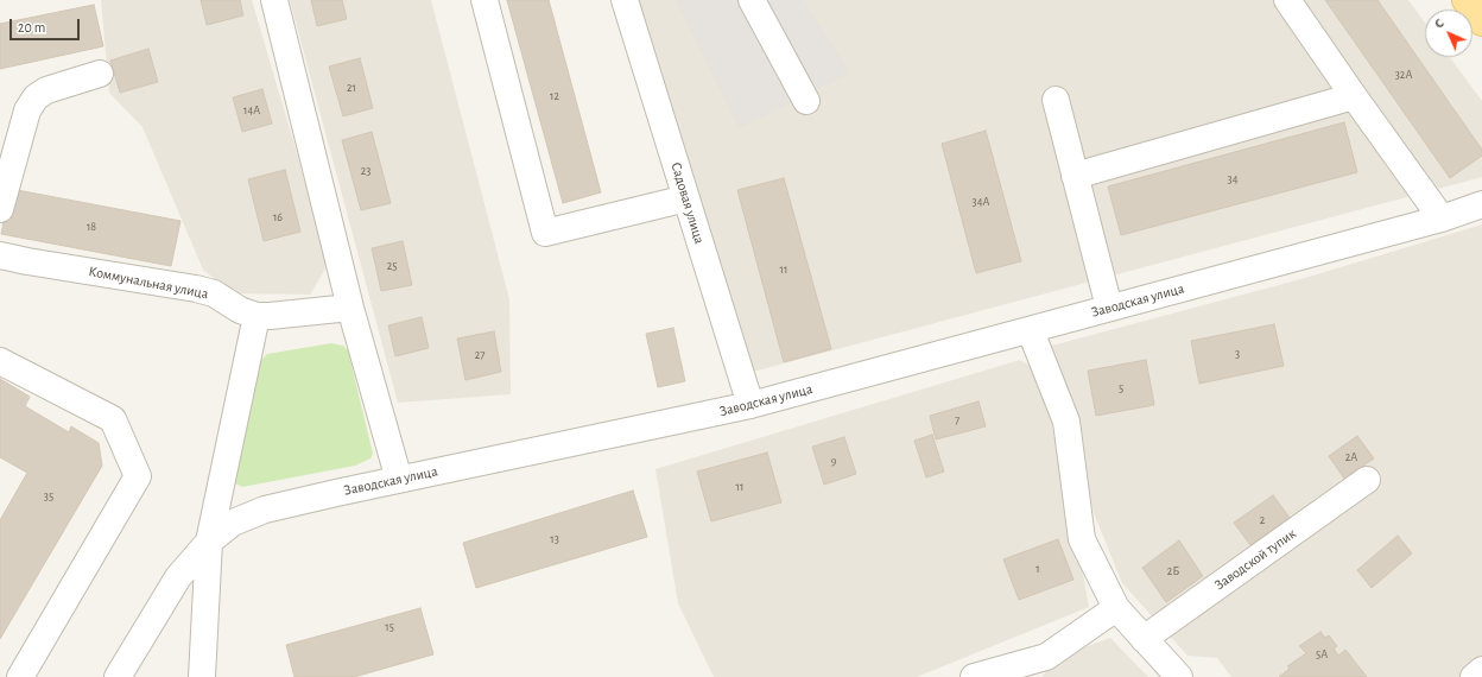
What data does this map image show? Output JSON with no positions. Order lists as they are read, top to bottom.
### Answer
{
  "streets": {
    "street": [
      "Садовая улица",
      "Коммунальная улица",
      "Заводская улица",
      "Заводской тупик"
    ]
  },
  "crossings": [
    ["Садовая улица", "Заводская улица"]
  ],
  "house_numbers": [
    "32А",
    "21",
    "12",
    "14А",
    "23",
    "34",
    "34А",
    "16",
    "18",
    "25",
    "11",
    "3",
    "27",
    "5",
    "7",
    "2А",
    "9",
    "11",
    "35",
    "2",
    "13",
    "1",
    "2Б",
    "15",
    "5А"
  ],
  "scale_bar": "20 m",
  "north": "top left"
}
